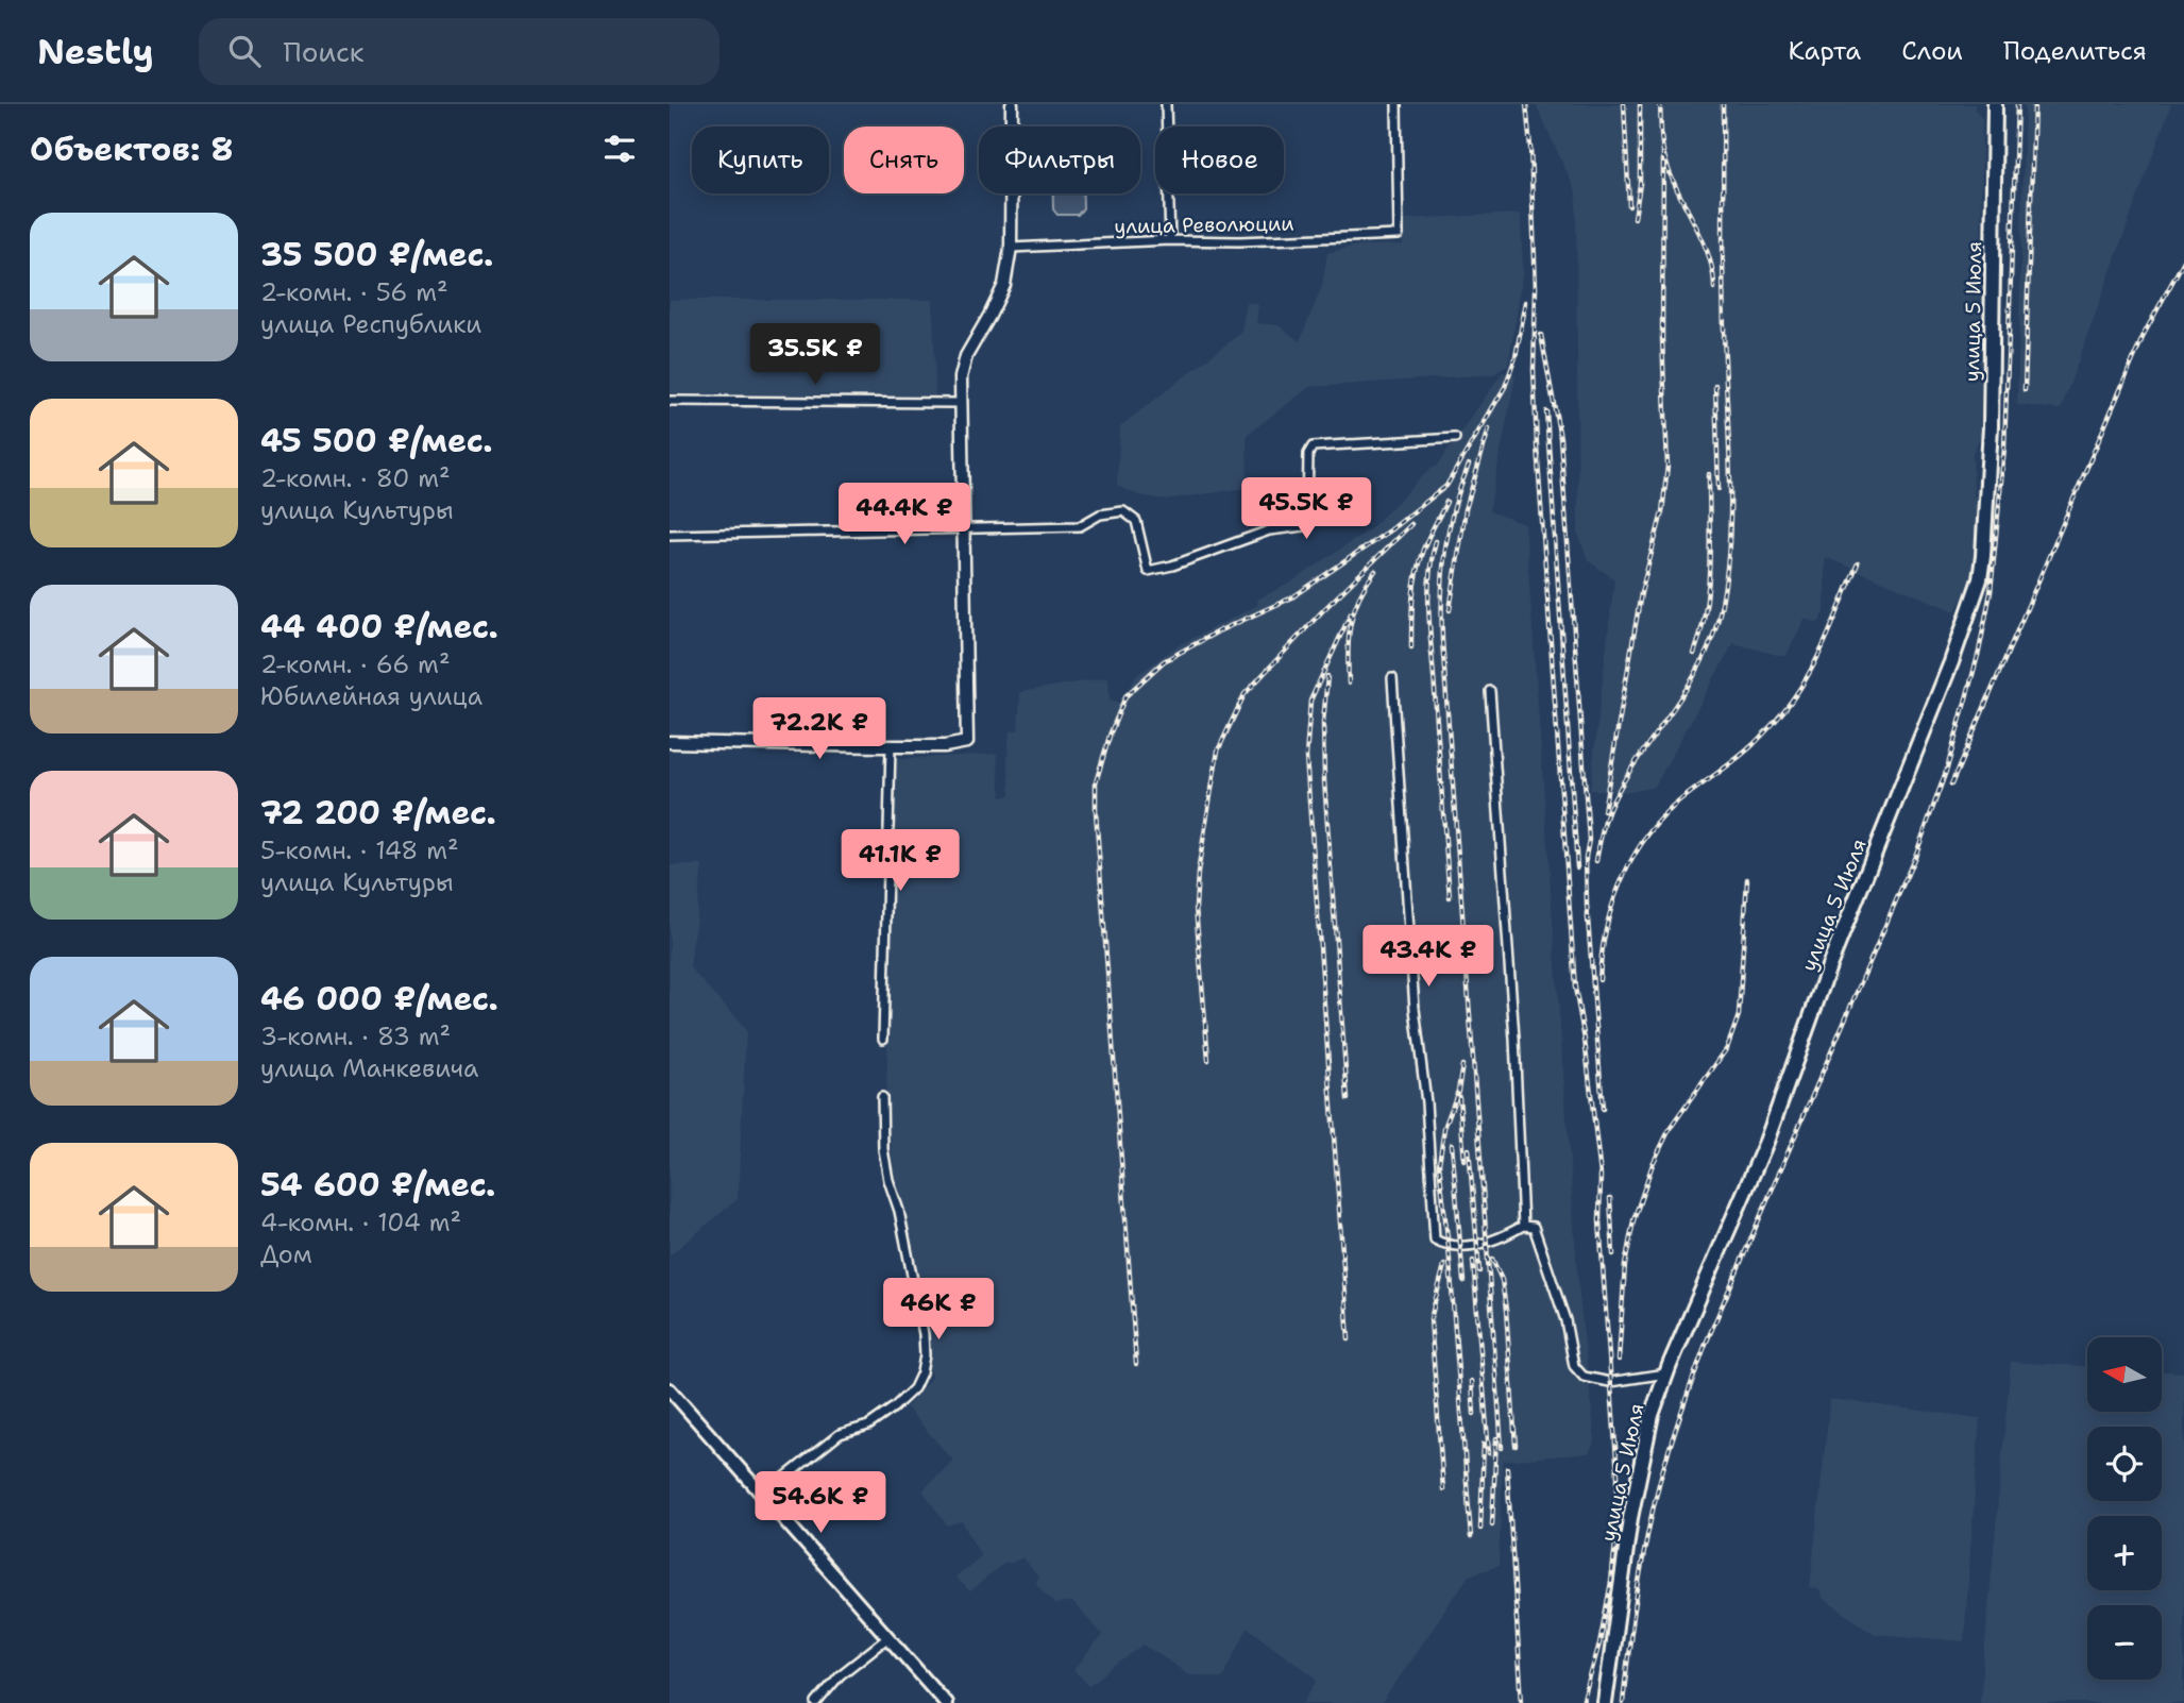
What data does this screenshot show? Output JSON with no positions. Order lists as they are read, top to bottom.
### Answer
{
  "streets": {
    "highway": ["улица 5 Июля"],
    "street": ["улица Революции"]
  },
  "north": "left",
  "page": {
    "header": "Nestly",
    "search": "Поиск",
    "nav": ["Карта", "Слои", "Поделиться"],
    "heading": "Объектов: 8",
    "chip": [
      "Купить",
      "Снять",
      "Фильтры",
      "Новое"
    ],
    "list": [
      {
        "name": "35 500 ₽/мес.",
        "note": "2-комн. · 56 m² · улица Республики"
      },
      {
        "name": "45 500 ₽/мес.",
        "note": "2-комн. · 80 m² · улица Культуры"
      },
      {
        "name": "44 400 ₽/мес.",
        "note": "2-комн. · 66 m² · Юбилейная улица"
      },
      {
        "name": "72 200 ₽/мес.",
        "note": "5-комн. · 148 m² · улица Культуры"
      },
      {
        "name": "46 000 ₽/мес.",
        "note": "3-комн. · 83 m² · улица Манкевича"
      },
      {
        "name": "54 600 ₽/мес.",
        "note": "4-комн. · 104 m² · Дом"
      }
    ],
    "price": [
      "35.5K ₽",
      "45.5K ₽",
      "44.4K ₽",
      "72.2K ₽",
      "41.1K ₽",
      "43.4K ₽",
      "46K ₽",
      "54.6K ₽"
    ],
    "map_buttons": ["+", "−"]
  }
}
